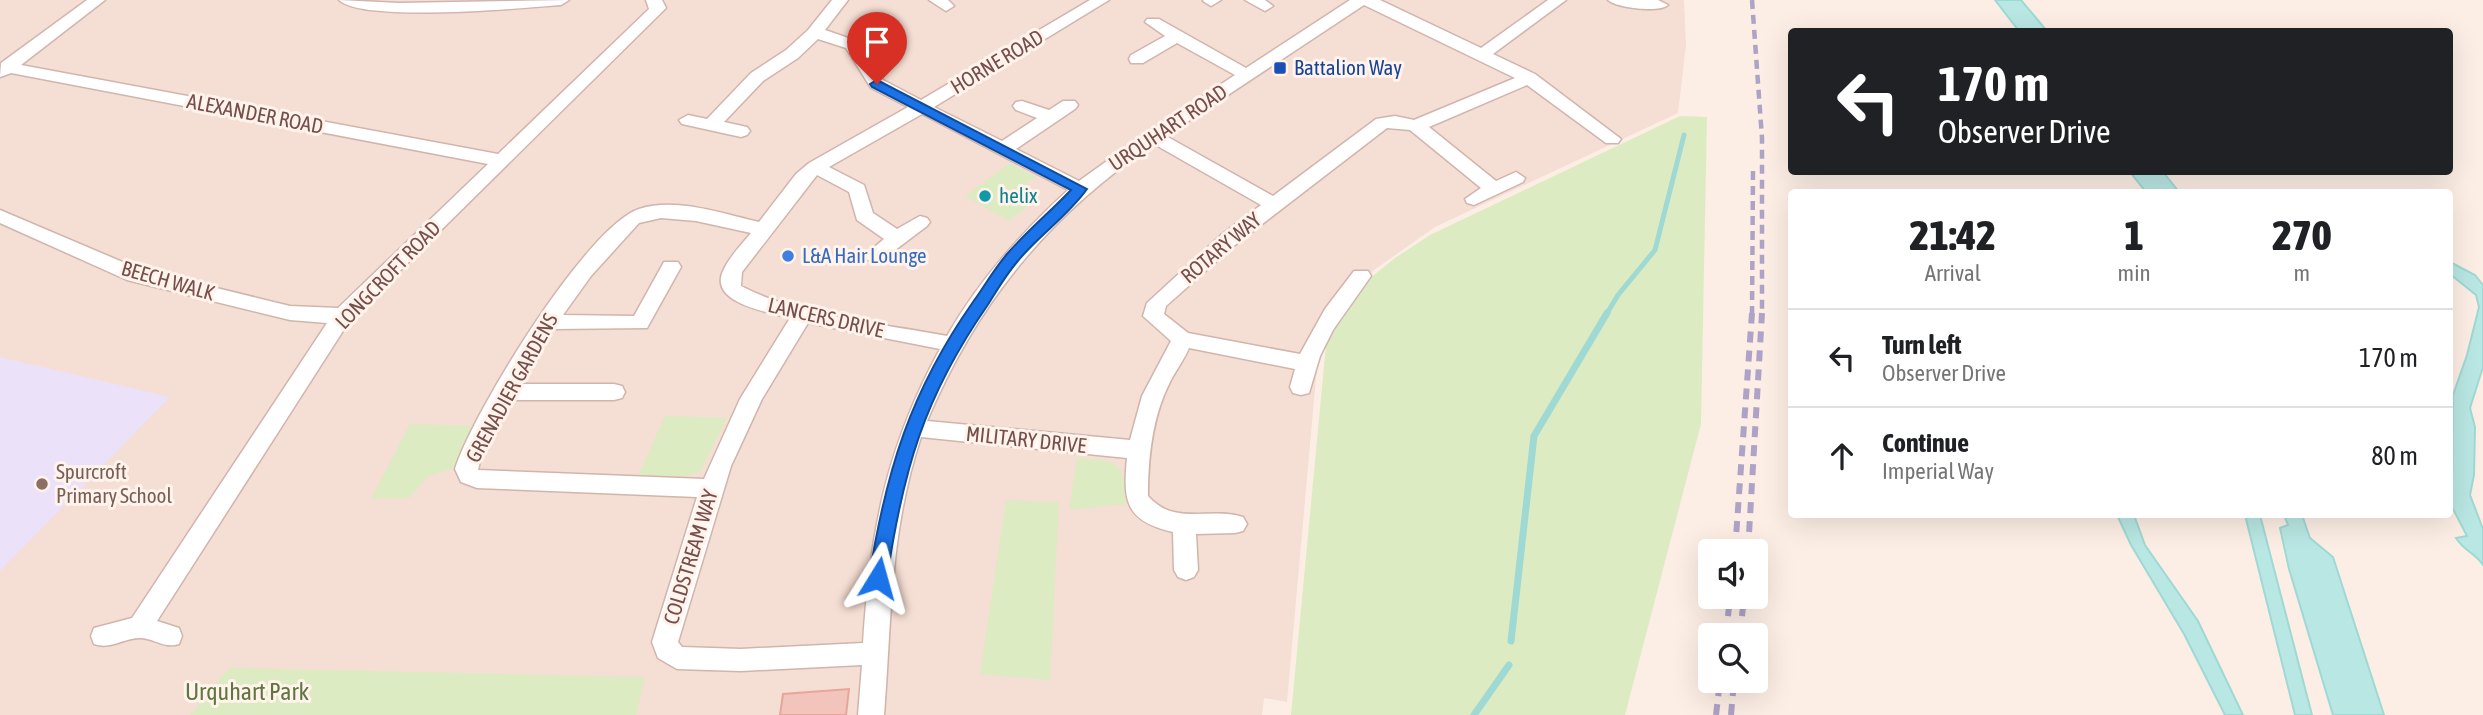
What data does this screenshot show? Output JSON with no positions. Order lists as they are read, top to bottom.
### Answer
{
  "streets": {
    "street": [
      "HORNE ROAD",
      "ALEXANDER ROAD",
      "URQUHART ROAD",
      "ROTARY WAY",
      "LONGCROFT ROAD",
      "BEECH WALK",
      "LANCERS DRIVE",
      "GRENADIER GARDENS",
      "MILITARY DRIVE",
      "COLDSTREAM WAY"
    ]
  },
  "crossings": [
    ["HORNE ROAD", "LANCERS DRIVE"],
    ["HORNE ROAD", "GRENADIER GARDENS"],
    ["ALEXANDER ROAD", "LONGCROFT ROAD"],
    ["URQUHART ROAD", "LANCERS DRIVE"],
    ["URQUHART ROAD", "MILITARY DRIVE"],
    ["URQUHART ROAD", "COLDSTREAM WAY"],
    ["LONGCROFT ROAD", "BEECH WALK"],
    ["LANCERS DRIVE", "COLDSTREAM WAY"],
    ["GRENADIER GARDENS", "COLDSTREAM WAY"]
  ],
  "parks": ["Urquhart Park"],
  "places": {
    "transit": ["Battalion Way"],
    "other": ["helix", "L&A Hair Lounge", "Spurcroft Primary School"]
  },
  "page": {
    "turn": ["170 m", "Observer Drive"],
    "eta": [
      "21:42",
      "Arrival",
      "1",
      "min",
      "270",
      "m"
    ],
    "list": [
      {
        "name": "Turn left",
        "note": "Observer Drive",
        "value": "170 m"
      },
      {
        "name": "Continue",
        "note": "Imperial Way",
        "value": "80 m"
      }
    ]
  }
}
